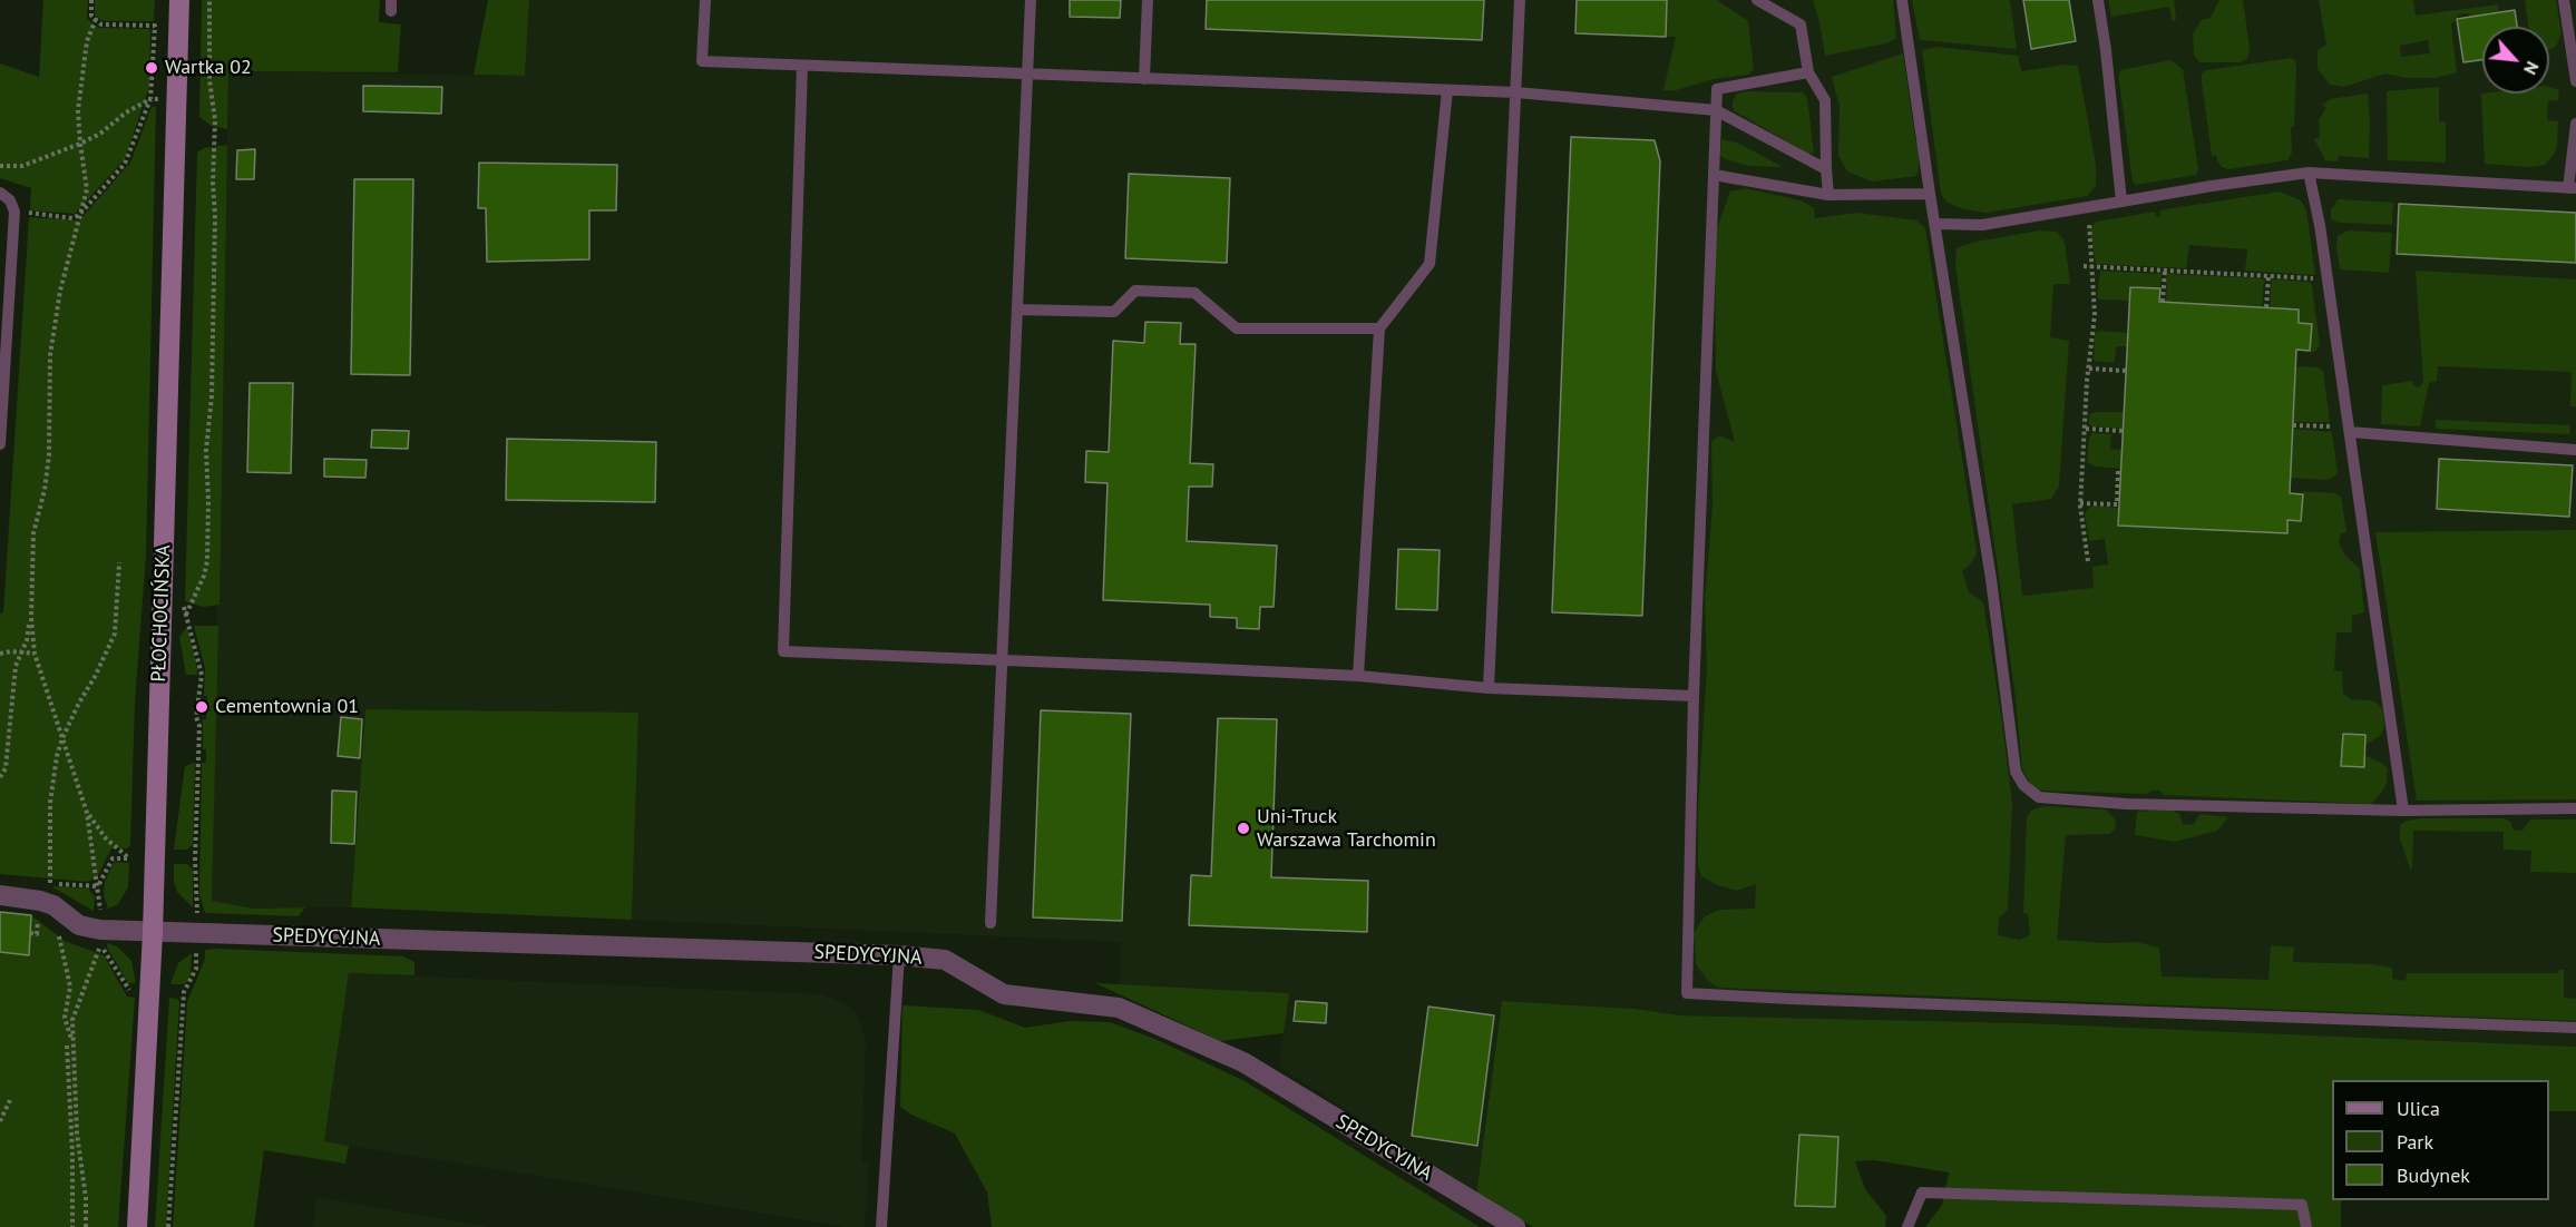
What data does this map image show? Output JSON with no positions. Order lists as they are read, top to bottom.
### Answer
{
  "streets": {
    "main road": ["PŁOCHOCIŃSKA"],
    "street": ["SPEDYCYJNA"]
  },
  "crossings": [
    ["PŁOCHOCIŃSKA", "SPEDYCYJNA"]
  ],
  "places": ["Wartka 02", "Cementownia 01", "Uni-Truck Warszawa Tarchomin"],
  "legend": ["Ulica", "Park", "Budynek"],
  "north": "bottom right"
}
